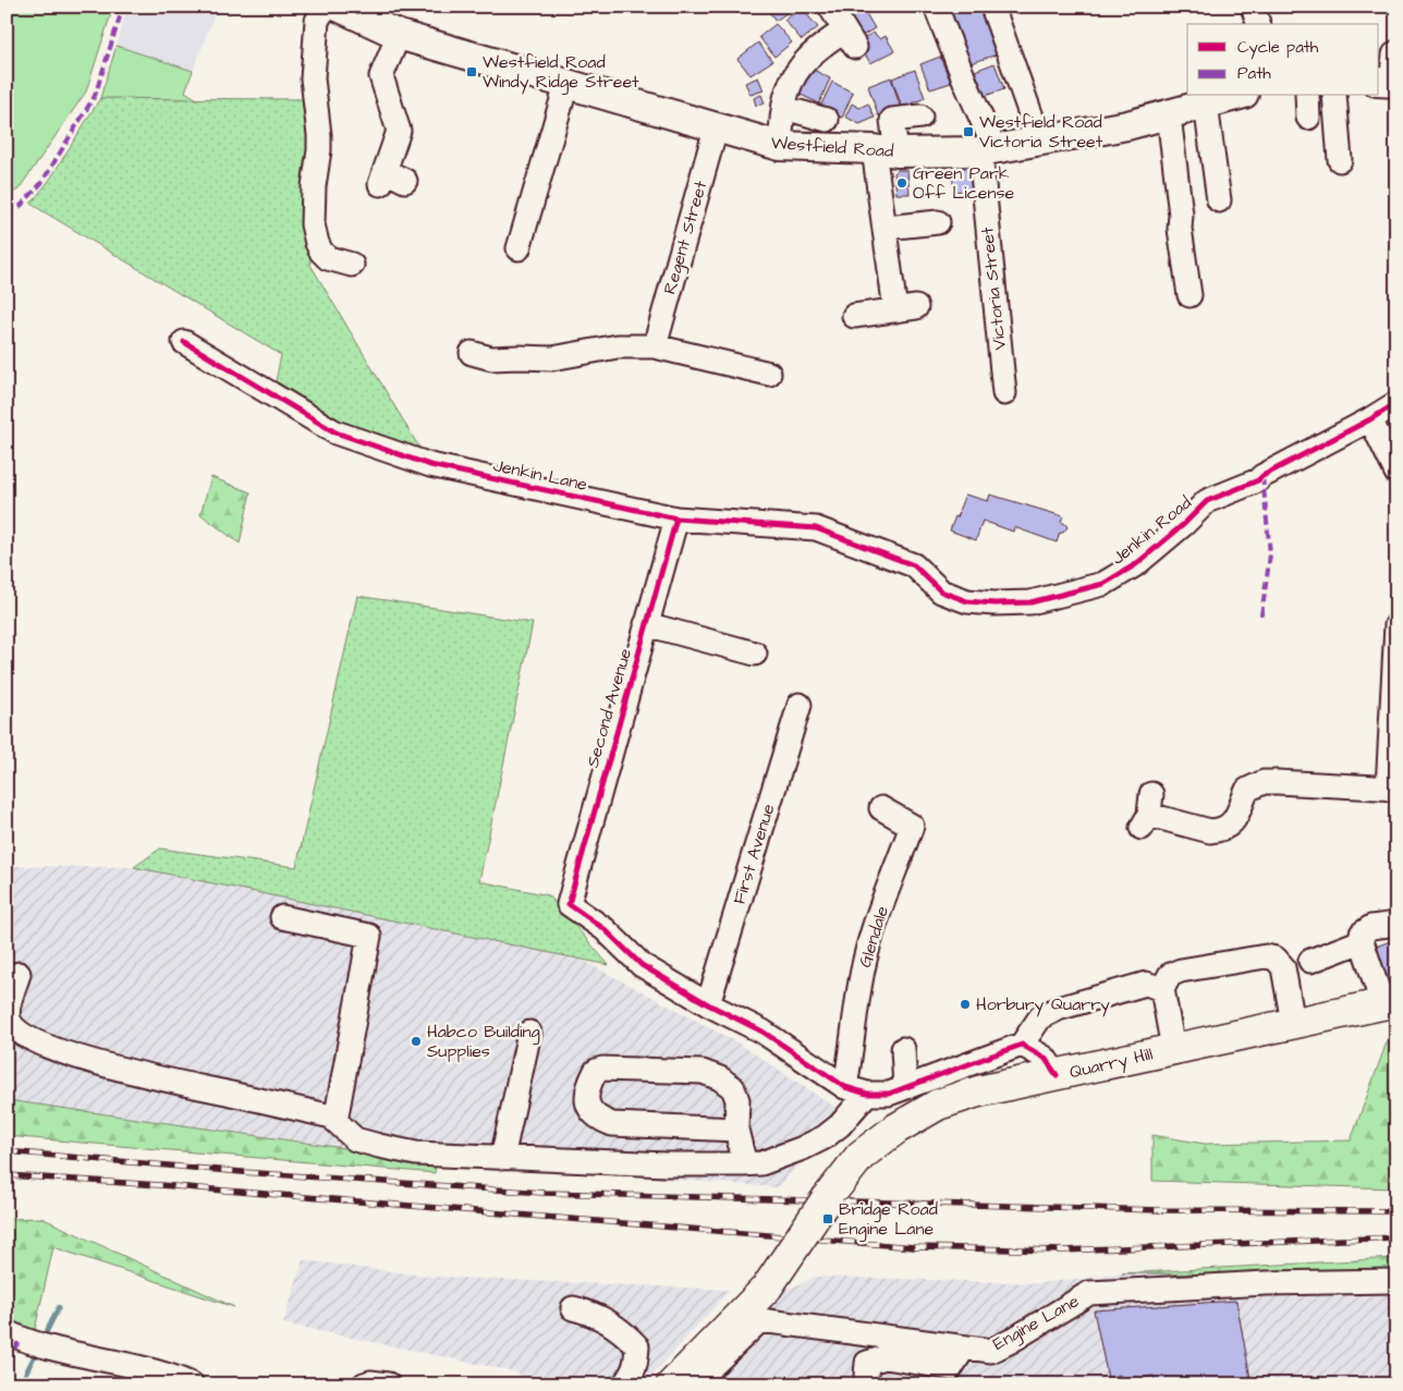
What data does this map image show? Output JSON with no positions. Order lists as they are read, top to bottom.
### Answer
{
  "streets": {
    "highway": ["Quarry Hill"],
    "main road": ["Westfield Road"],
    "street": [
      "Regent Street",
      "Victoria Street",
      "Jenkin Lane",
      "Jenkin Road",
      "Second Avenue",
      "First Avenue",
      "Glendale",
      "Engine Lane"
    ]
  },
  "crossings": [
    ["Westfield Road", "Regent Street"],
    ["Westfield Road", "Victoria Street"],
    ["Jenkin Lane", "Jenkin Road"],
    ["Jenkin Lane", "Second Avenue"],
    ["Second Avenue", "First Avenue"],
    ["Quarry Hill", "Engine Lane"]
  ],
  "places": {
    "transit": ["Westfield Road Windy Ridge Street", "Westfield Road Victoria Street", "Bridge Road Engine Lane"],
    "other": ["Green Park Off License", "Horbury Quarry", "Habco Building Supplies"]
  },
  "legend": ["Cycle path", "Path"]
}
